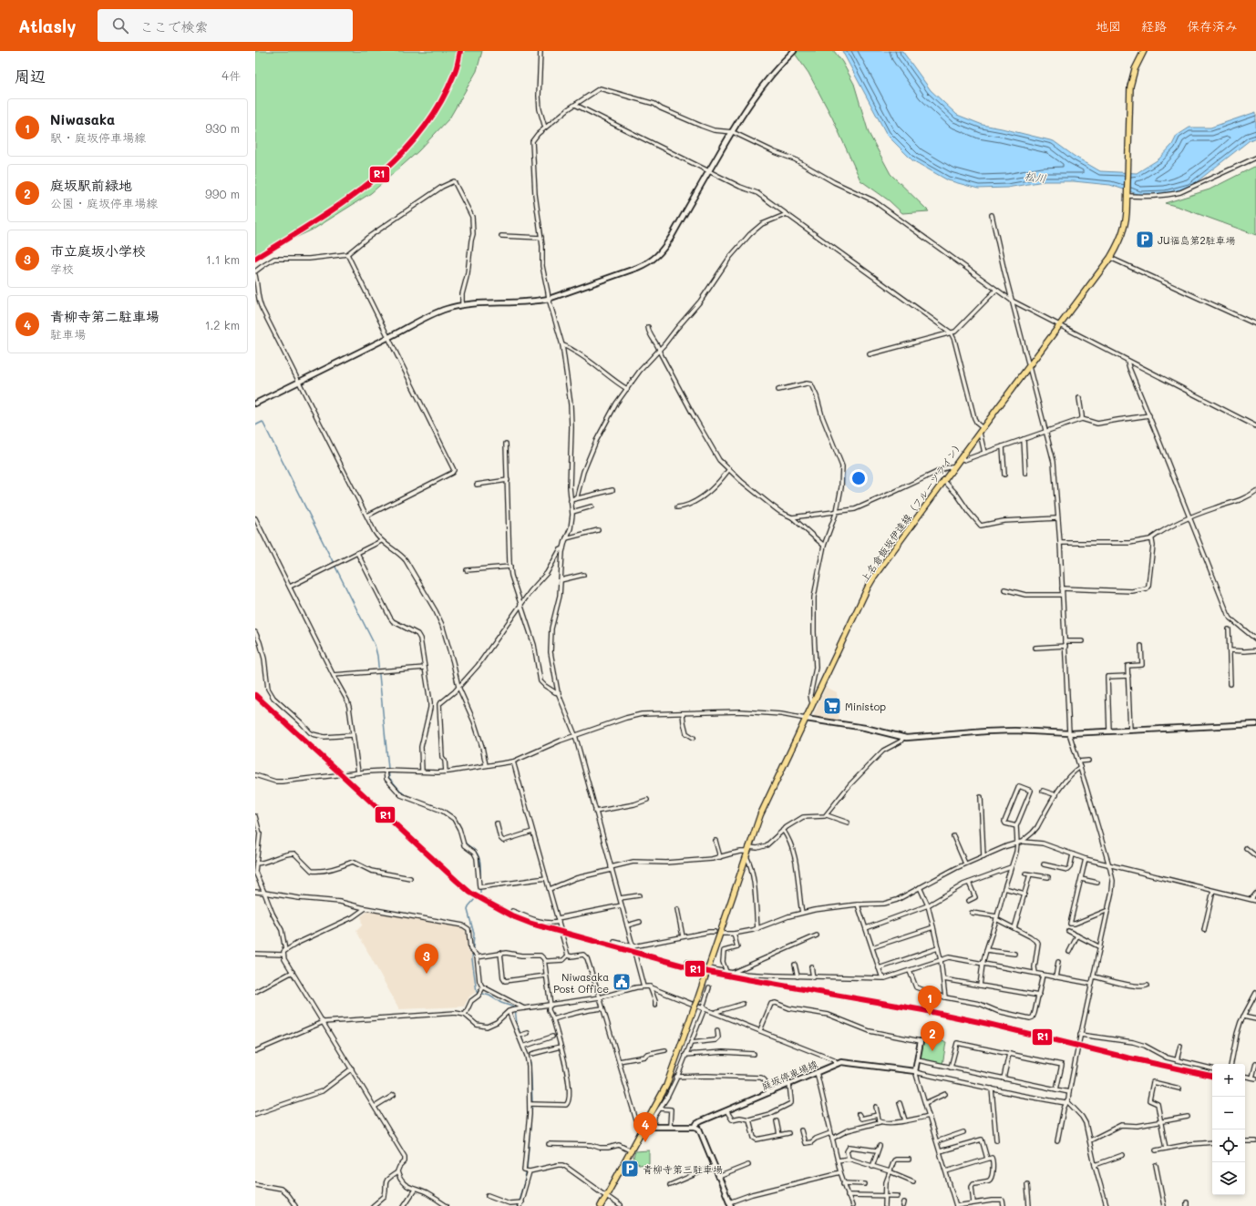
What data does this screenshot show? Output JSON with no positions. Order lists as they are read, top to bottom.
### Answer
{
  "streets": {
    "main road": ["上名倉飯坂伊達線（フルーツライン）"],
    "street": ["庭坂停車場線"]
  },
  "water": ["松川"],
  "places": {
    "parking": ["JU福島第2駐車場", "青柳寺第三駐車場"],
    "supermarket": ["Ministop"],
    "public building": ["Niwasaka Post Office"]
  },
  "lines": ["transit line R1"],
  "page": {
    "header": "Atlasly",
    "search": "ここで検索",
    "nav": ["地図", "経路", "保存済み"],
    "heading": ["周辺", "4件"],
    "list": [
      {
        "mark": "1",
        "name": "Niwasaka",
        "note": "駅 · 庭坂停車場線",
        "value": "930 m"
      },
      {
        "mark": "2",
        "name": "庭坂駅前緑地",
        "note": "公園 · 庭坂停車場線",
        "value": "990 m"
      },
      {
        "mark": "3",
        "name": "市立庭坂小学校",
        "note": "学校",
        "value": "1.1 km"
      },
      {
        "mark": "4",
        "name": "青柳寺第二駐車場",
        "note": "駐車場",
        "value": "1.2 km"
      }
    ],
    "pins": [
      "3",
      "1",
      "2",
      "4"
    ],
    "map_buttons": ["+", "−"]
  }
}
